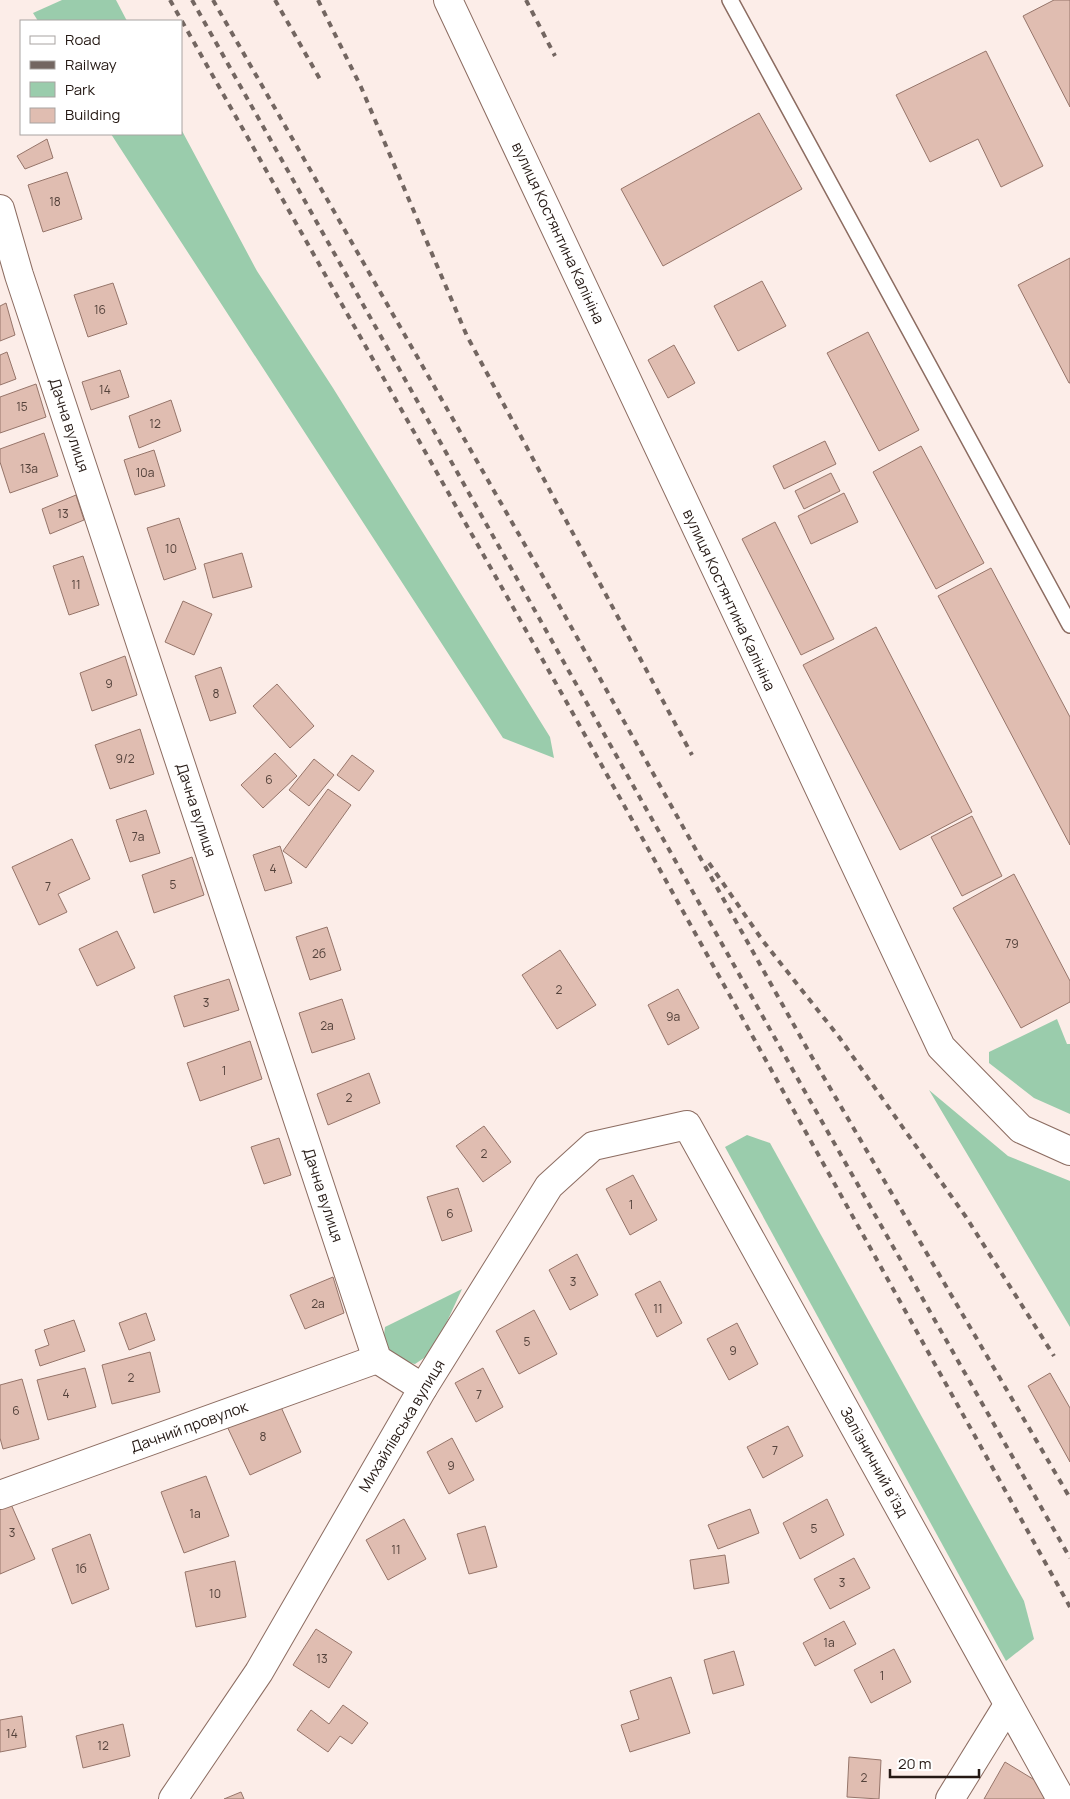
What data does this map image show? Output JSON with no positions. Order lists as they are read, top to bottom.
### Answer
{
  "streets": {
    "street": [
      "вулиця Костянтина Калініна",
      "Дачна вулиця",
      "Михайлівська вулиця",
      "Дачний провулок",
      "Залізничний в’їзд"
    ]
  },
  "crossings": [
    ["Дачна вулиця", "Дачний провулок"],
    ["Михайлівська вулиця", "Залізничний в’їзд"]
  ],
  "house_numbers": [
    "18",
    "16",
    "14",
    "15",
    "12",
    "13а",
    "10а",
    "13",
    "10",
    "11",
    "9",
    "8",
    "9/2",
    "6",
    "7а",
    "4",
    "5",
    "7",
    "79",
    "2б",
    "2",
    "3",
    "9а",
    "2а",
    "1",
    "2",
    "2",
    "1",
    "6",
    "3",
    "2а",
    "11",
    "5",
    "9",
    "2",
    "4",
    "7",
    "6",
    "8",
    "7",
    "9",
    "1а",
    "5",
    "3",
    "11",
    "1б",
    "3",
    "10",
    "1а",
    "13",
    "1",
    "14",
    "12",
    "2"
  ],
  "legend": [
    "Road",
    "Railway",
    "Park",
    "Building"
  ],
  "scale_bar": "20 m"
}
